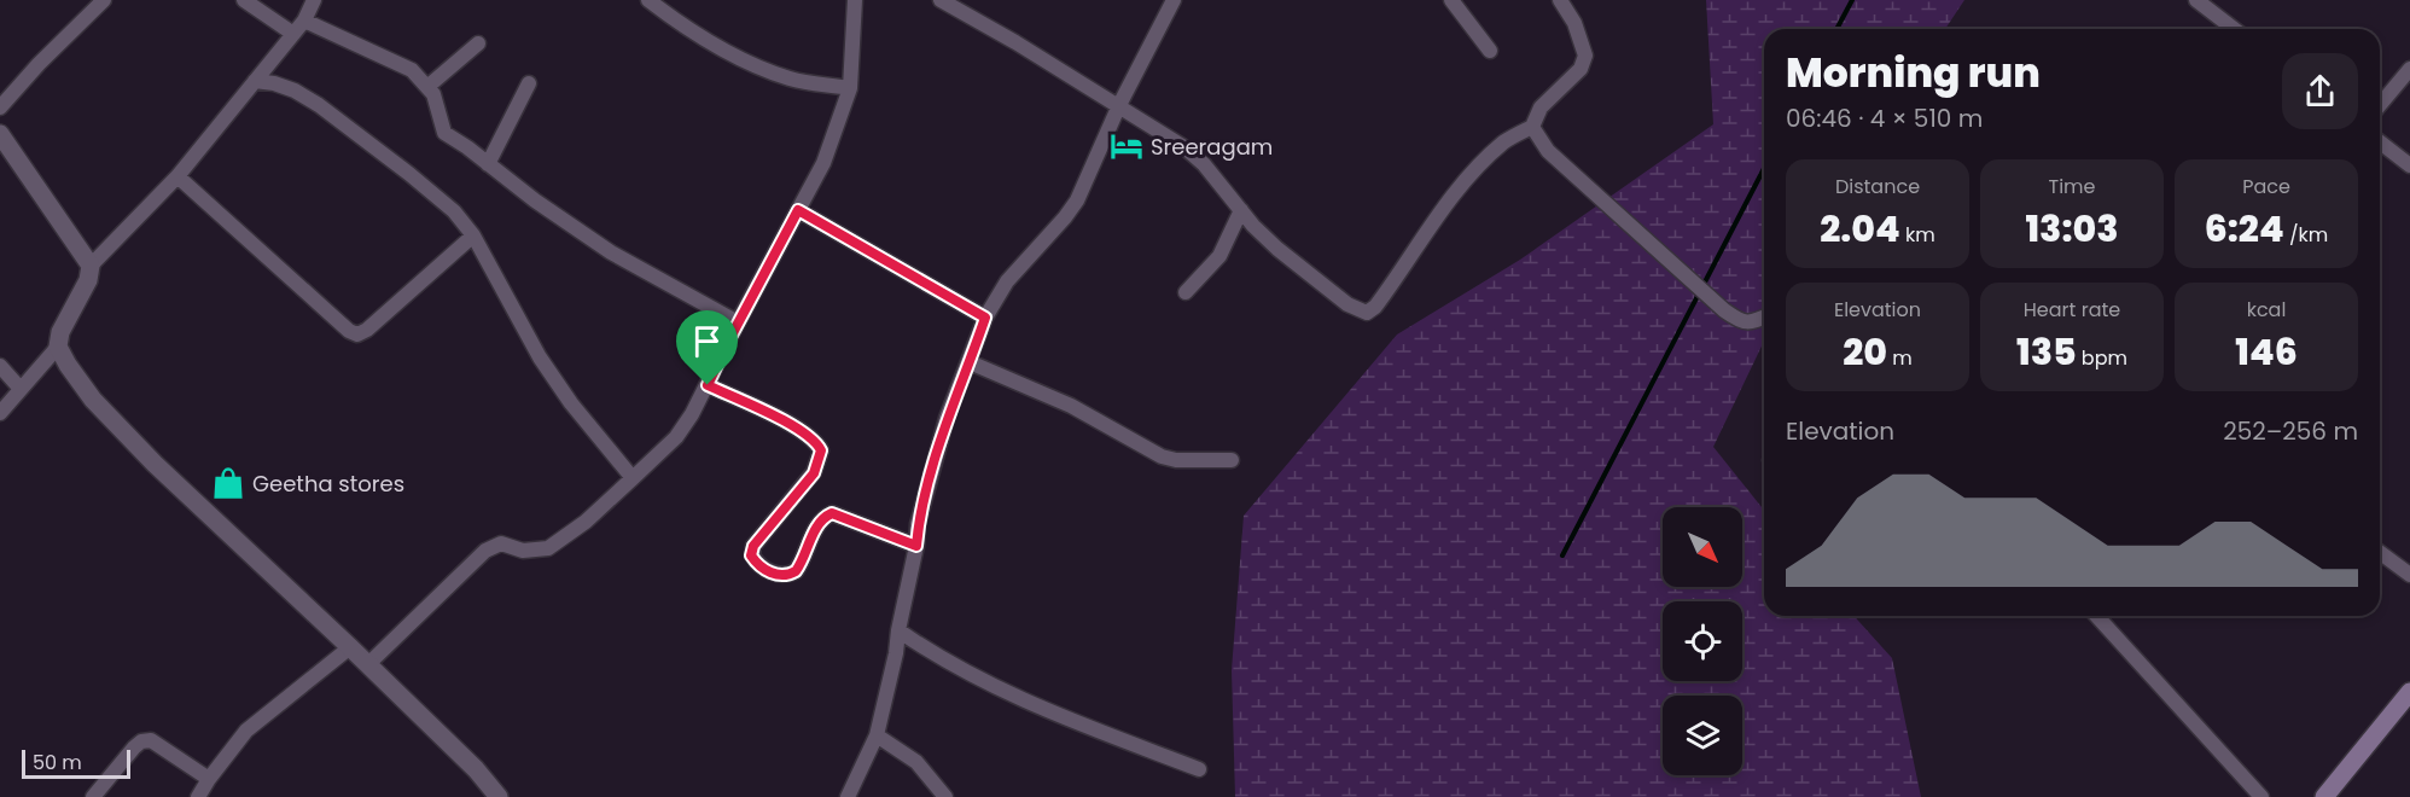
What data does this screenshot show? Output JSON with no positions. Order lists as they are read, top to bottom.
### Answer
{
  "places": {
    "hotel": ["Sreeragam"],
    "shop": ["Geetha stores"]
  },
  "scale_bar": "50 m",
  "north": "bottom right",
  "page": {
    "heading": ["Morning run", "06:46 · 4 × 510 m"],
    "stats": [
      ["Distance", "2.04 km"],
      ["Time", "13:03"],
      ["Pace", "6:24 /km"],
      ["Elevation", "20 m"],
      ["Heart rate", "135 bpm"],
      ["kcal", "146"]
    ],
    "chart": ["Elevation", "252–256 m"],
    "scale": "50 m"
  }
}
